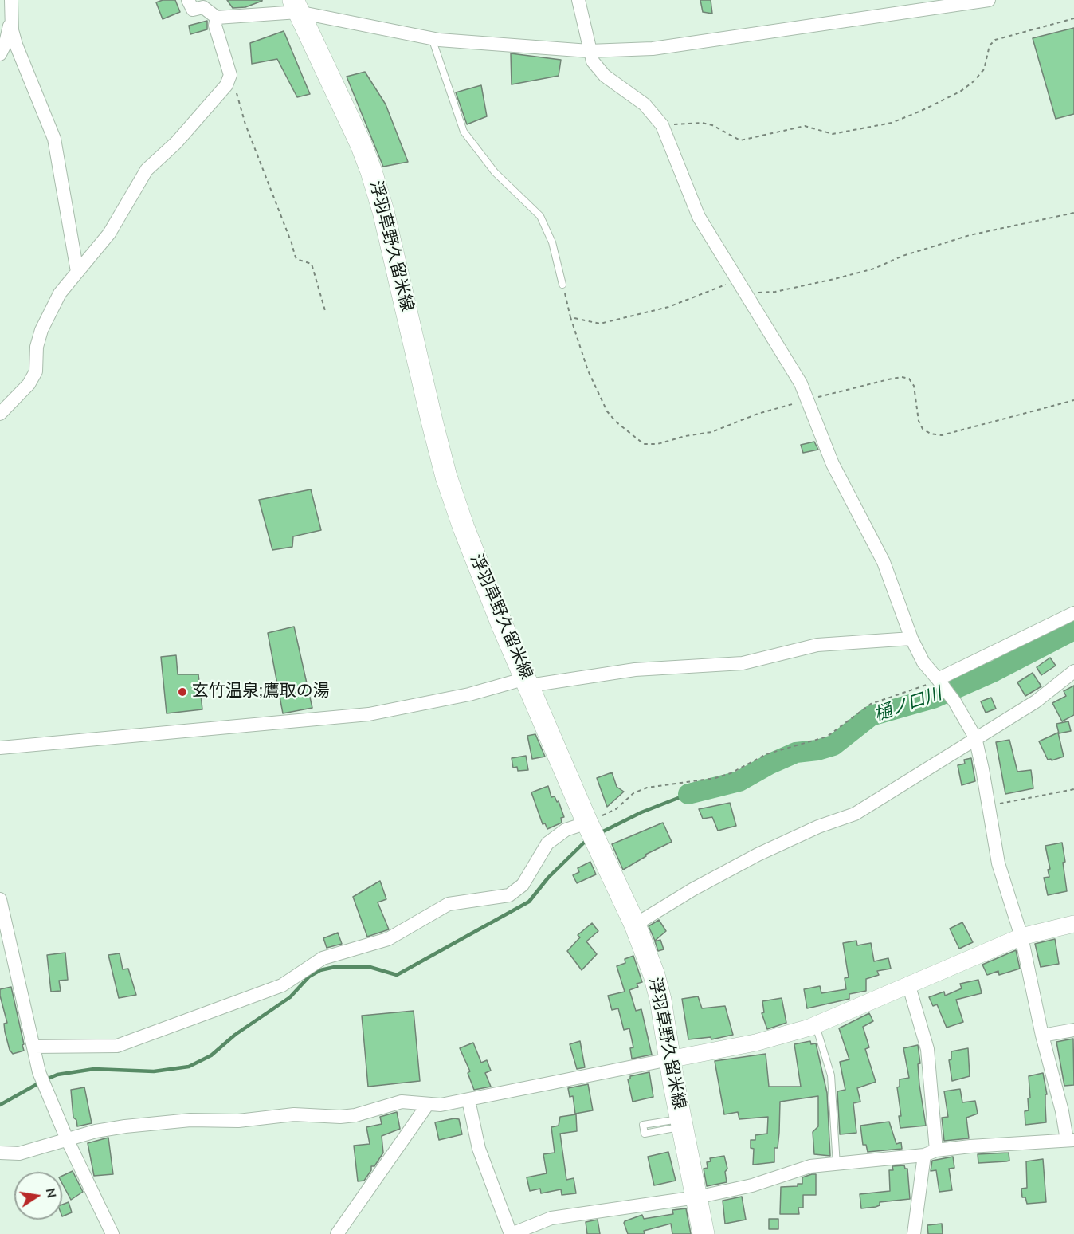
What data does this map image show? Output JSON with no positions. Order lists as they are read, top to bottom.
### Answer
{
  "streets": {
    "main road": ["浮羽草野久留米線"]
  },
  "water": ["樋ノ口川"],
  "places": ["玄竹温泉;鷹取の湯"],
  "north": "right"
}
